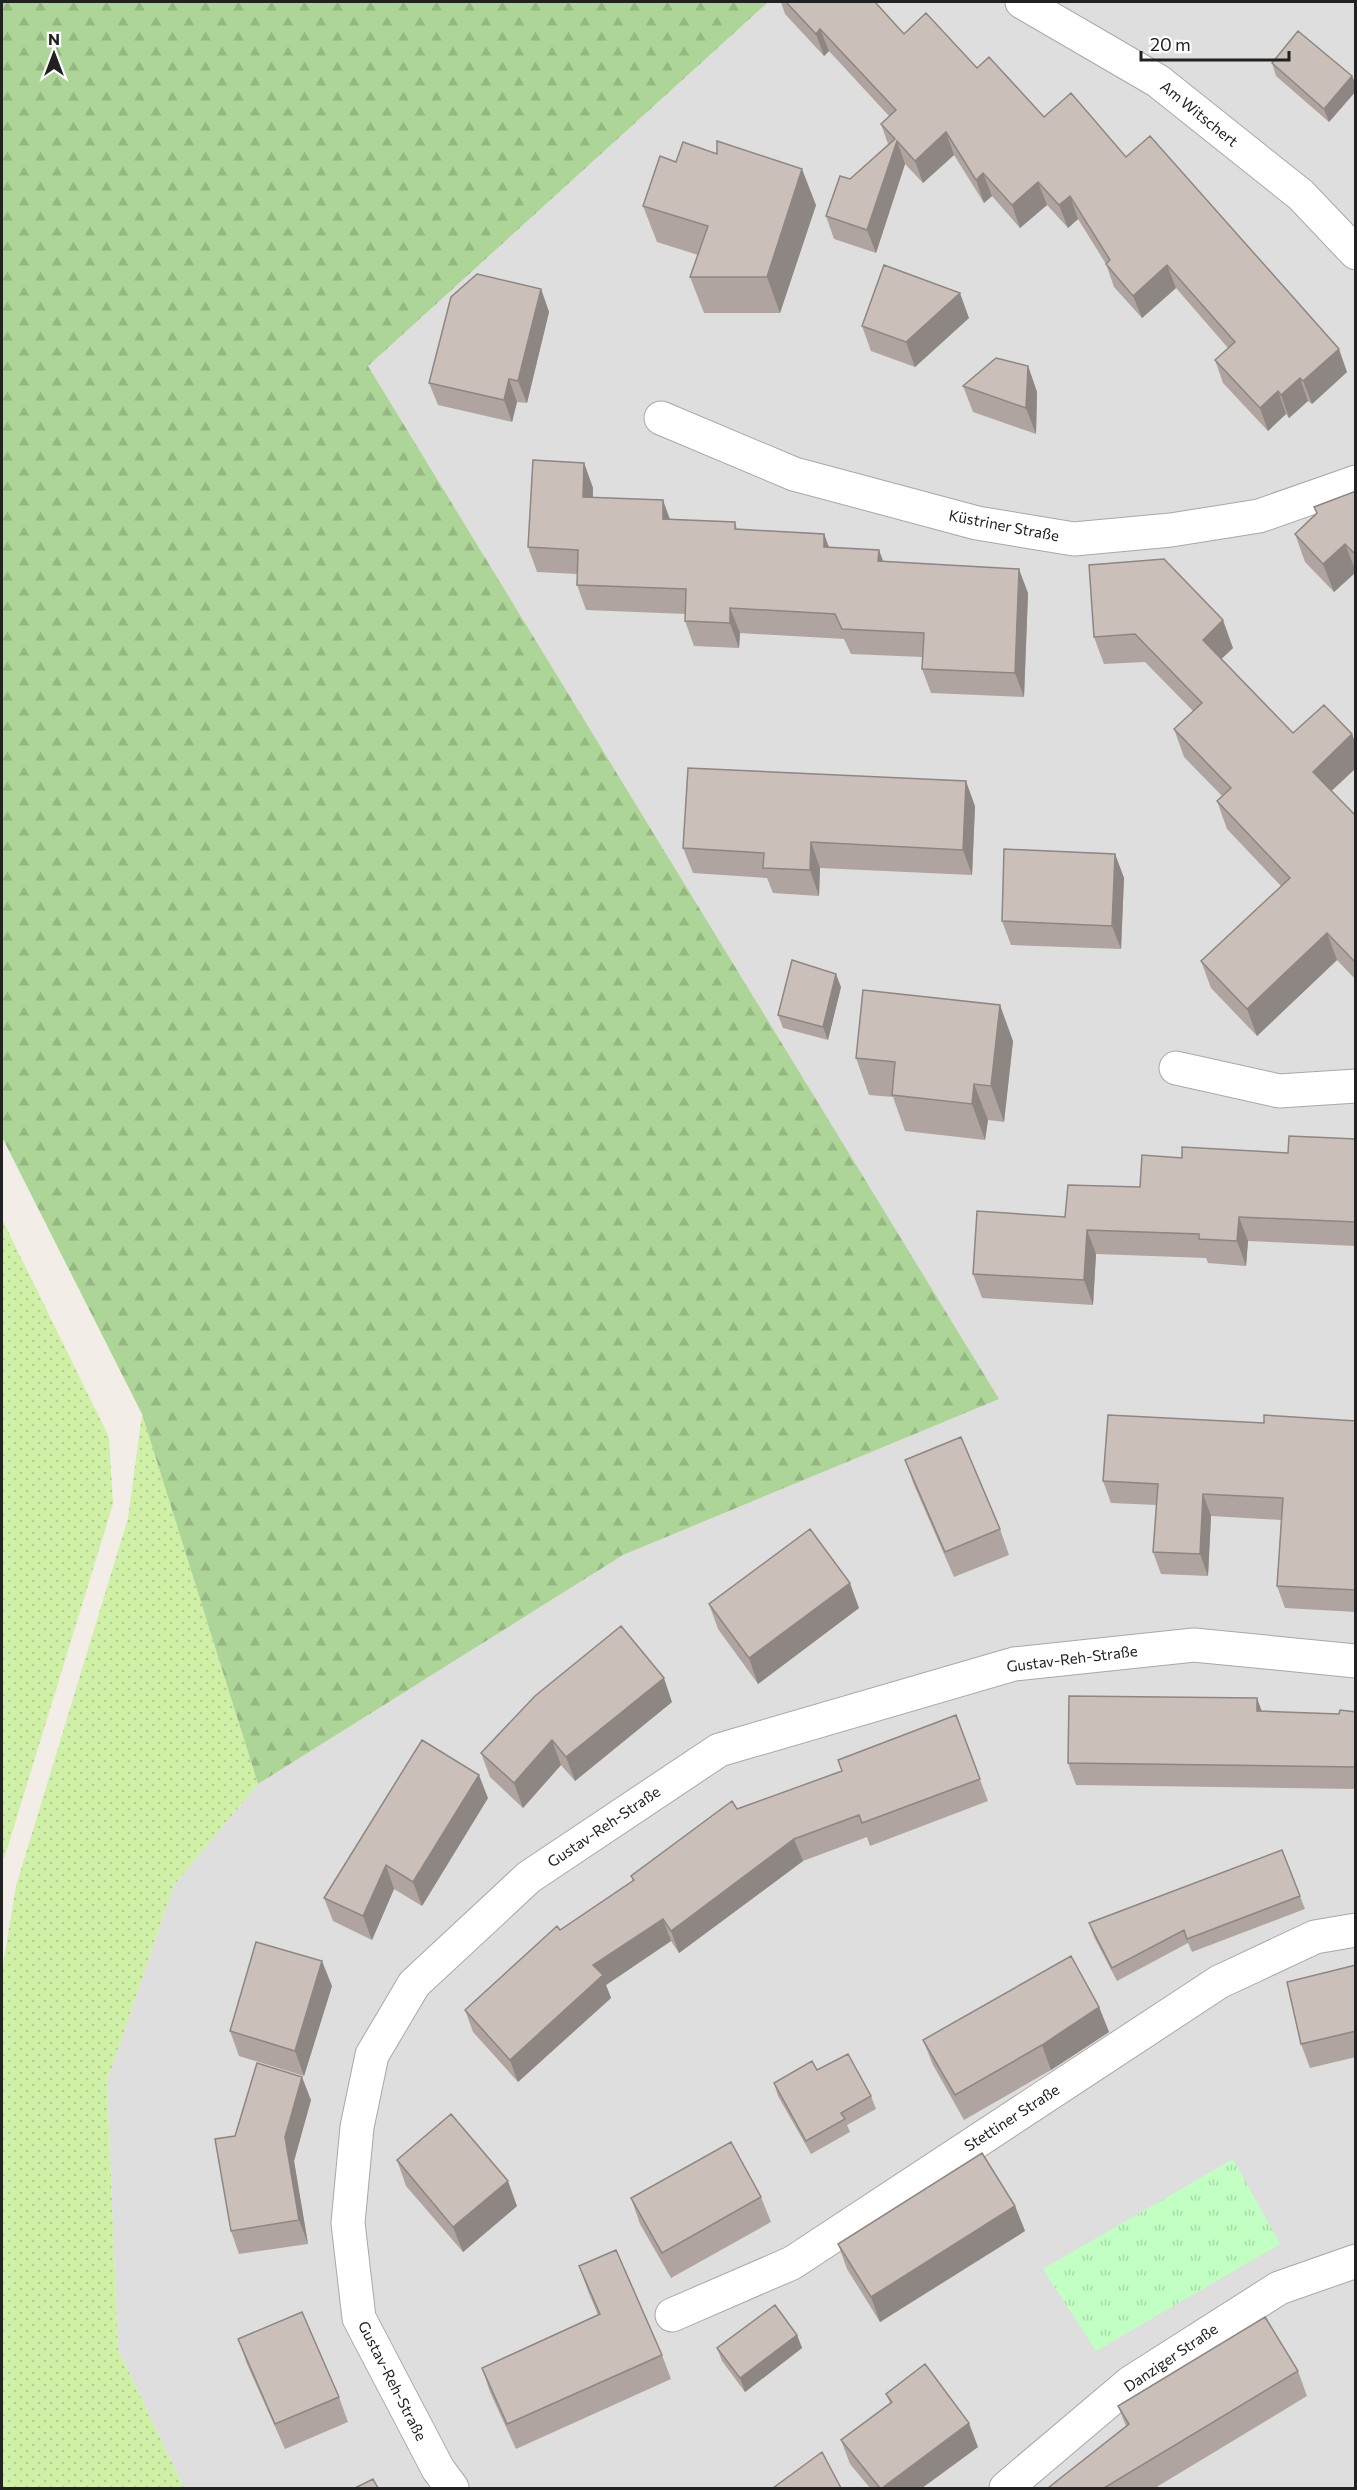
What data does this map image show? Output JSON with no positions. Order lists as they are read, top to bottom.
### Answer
{
  "streets": {
    "street": [
      "Am Witschert",
      "Küstriner Straße",
      "Gustav-Reh-Straße",
      "Stettiner Straße",
      "Danziger Straße"
    ]
  },
  "scale_bar": "20 m",
  "north": "top"
}
